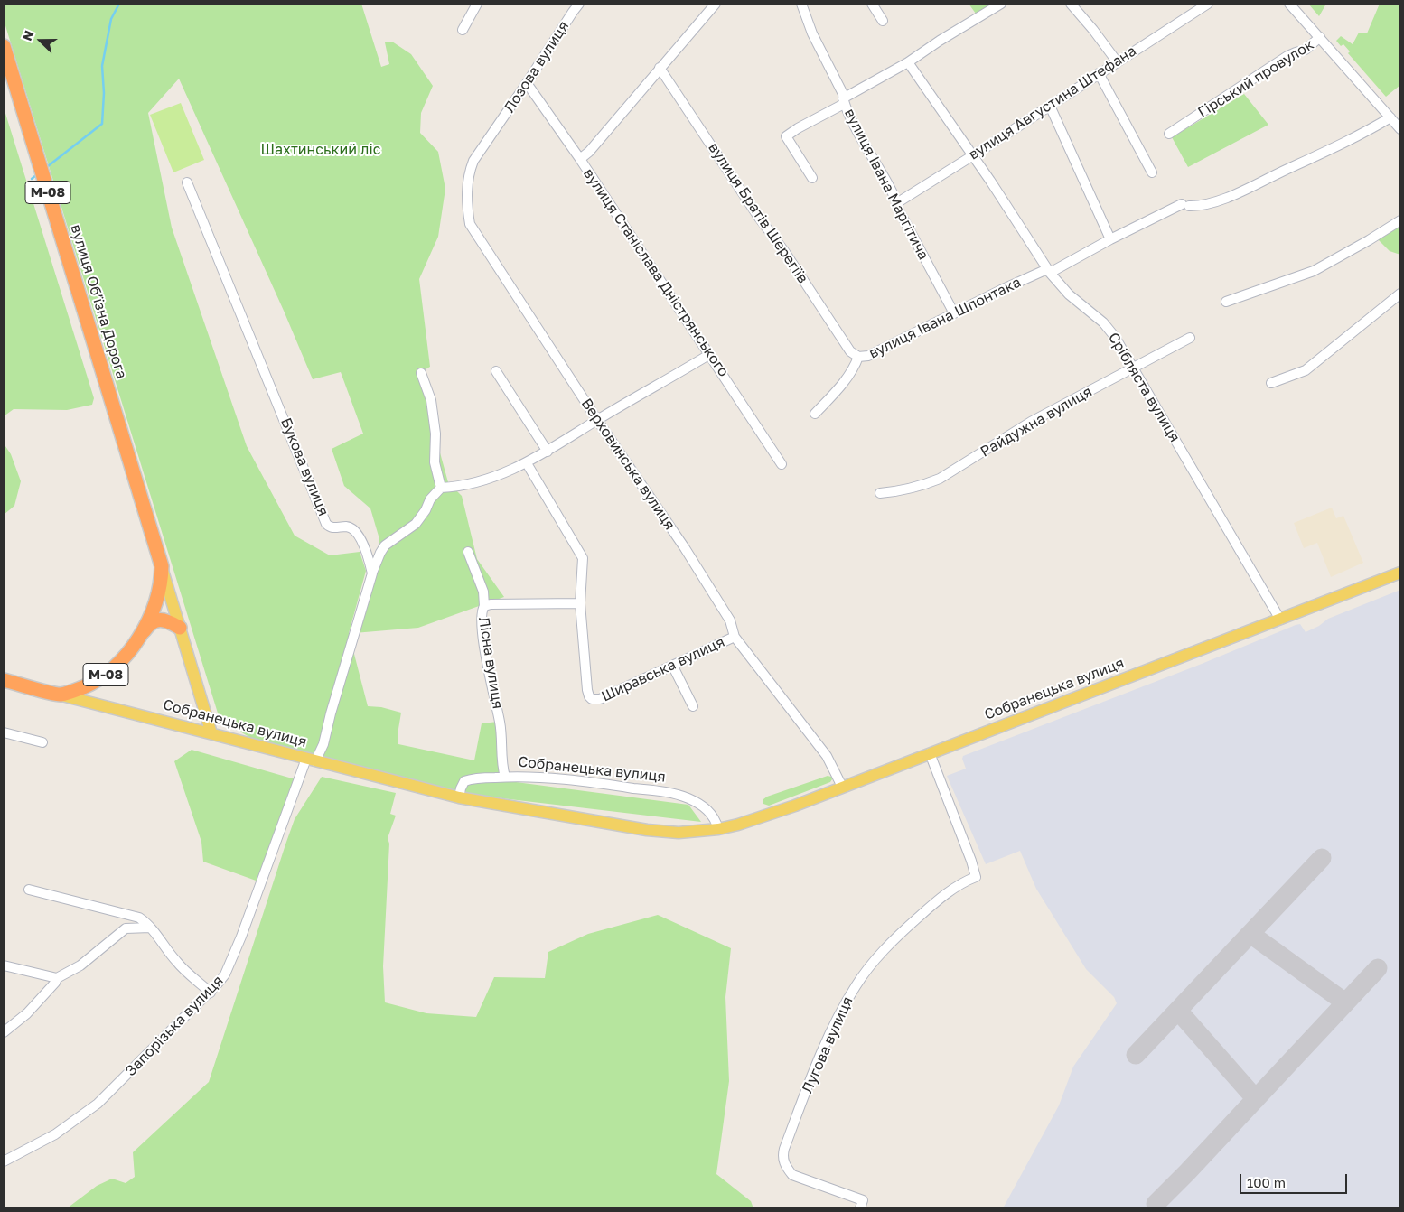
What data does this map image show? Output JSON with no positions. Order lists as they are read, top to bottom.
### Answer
{
  "streets": {
    "highway": ["М-08", "вулиця Обʼїзна Дорога", "Собранецька вулиця"],
    "street": [
      "Лозова вулиця",
      "Гірський провулок",
      "вулиця Августина Штефана",
      "вулиця Івана Маргітича",
      "вулиця Братів Шерегіїв",
      "вулиця Станіслава Дністрянського",
      "вулиця Івана Шпонтака",
      "Срібляста вулиця",
      "Райдужна вулиця",
      "Верховинська вулиця",
      "Букова вулиця",
      "Лісна вулиця",
      "Ширавська вулиця",
      "Запорізька вулиця",
      "Лугова вулиця"
    ]
  },
  "crossings": [
    ["Лозова вулиця", "вулиця Станіслава Дністрянського"],
    ["Лозова вулиця", "Верховинська вулиця"],
    ["вулиця Августина Штефана", "вулиця Івана Маргітича"],
    ["вулиця Августина Штефана", "Срібляста вулиця"],
    ["вулиця Івана Маргітича", "вулиця Івана Шпонтака"],
    ["вулиця Братів Шерегіїв", "вулиця Івана Шпонтака"],
    ["вулиця Обʼїзна Дорога", "Собранецька вулиця"],
    ["вулиця Івана Шпонтака", "Срібляста вулиця"],
    ["Срібляста вулиця", "Райдужна вулиця"],
    ["Срібляста вулиця", "Собранецька вулиця"],
    ["Верховинська вулиця", "Ширавська вулиця"],
    ["Верховинська вулиця", "Собранецька вулиця"],
    ["Букова вулиця", "Собранецька вулиця"],
    ["Букова вулиця", "Запорізька вулиця"],
    ["Лісна вулиця", "Собранецька вулиця"],
    ["Собранецька вулиця", "Запорізька вулиця"],
    ["Собранецька вулиця", "Лугова вулиця"]
  ],
  "parks": ["Шахтинський ліс"],
  "scale_bar": "100 m",
  "north": "left"
}
